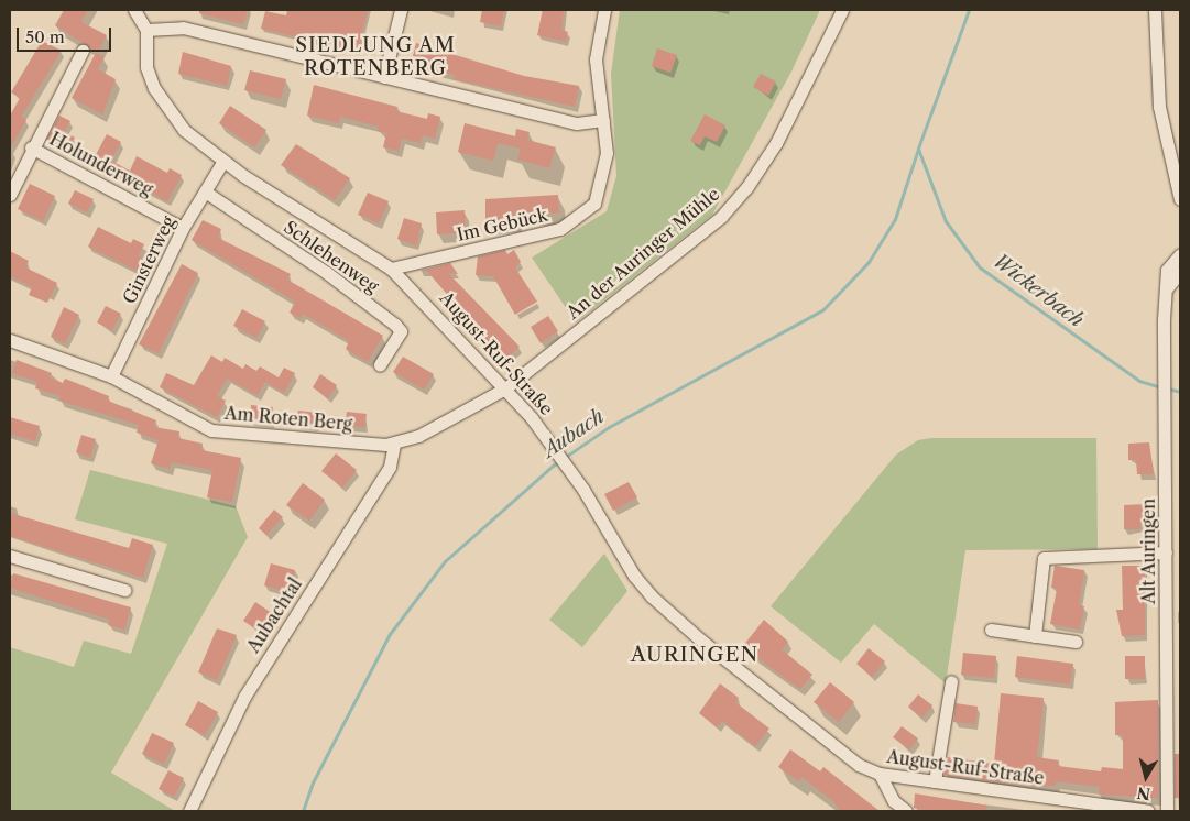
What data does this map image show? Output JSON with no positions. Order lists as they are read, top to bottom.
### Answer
{
  "streets": {
    "street": [
      "Holunderweg",
      "Im Gebück",
      "An der Auringer Mühle",
      "Schlehenweg",
      "Ginsterweg",
      "August-Ruf-Straße",
      "Am Roten Berg",
      "Alt Auringen",
      "Aubachtal"
    ]
  },
  "crossings": [
    ["Holunderweg", "Ginsterweg"],
    ["Im Gebück", "August-Ruf-Straße"],
    ["An der Auringer Mühle", "August-Ruf-Straße"],
    ["An der Auringer Mühle", "Am Roten Berg"],
    ["Schlehenweg", "Ginsterweg"],
    ["Ginsterweg", "August-Ruf-Straße"],
    ["Ginsterweg", "Am Roten Berg"],
    ["August-Ruf-Straße", "Am Roten Berg"],
    ["Am Roten Berg", "Aubachtal"]
  ],
  "districts": ["SIEDLUNG AM ROTENBERG", "AURINGEN"],
  "water": ["Wickerbach", "Aubach"],
  "scale_bar": "50 m",
  "north": "bottom"
}
